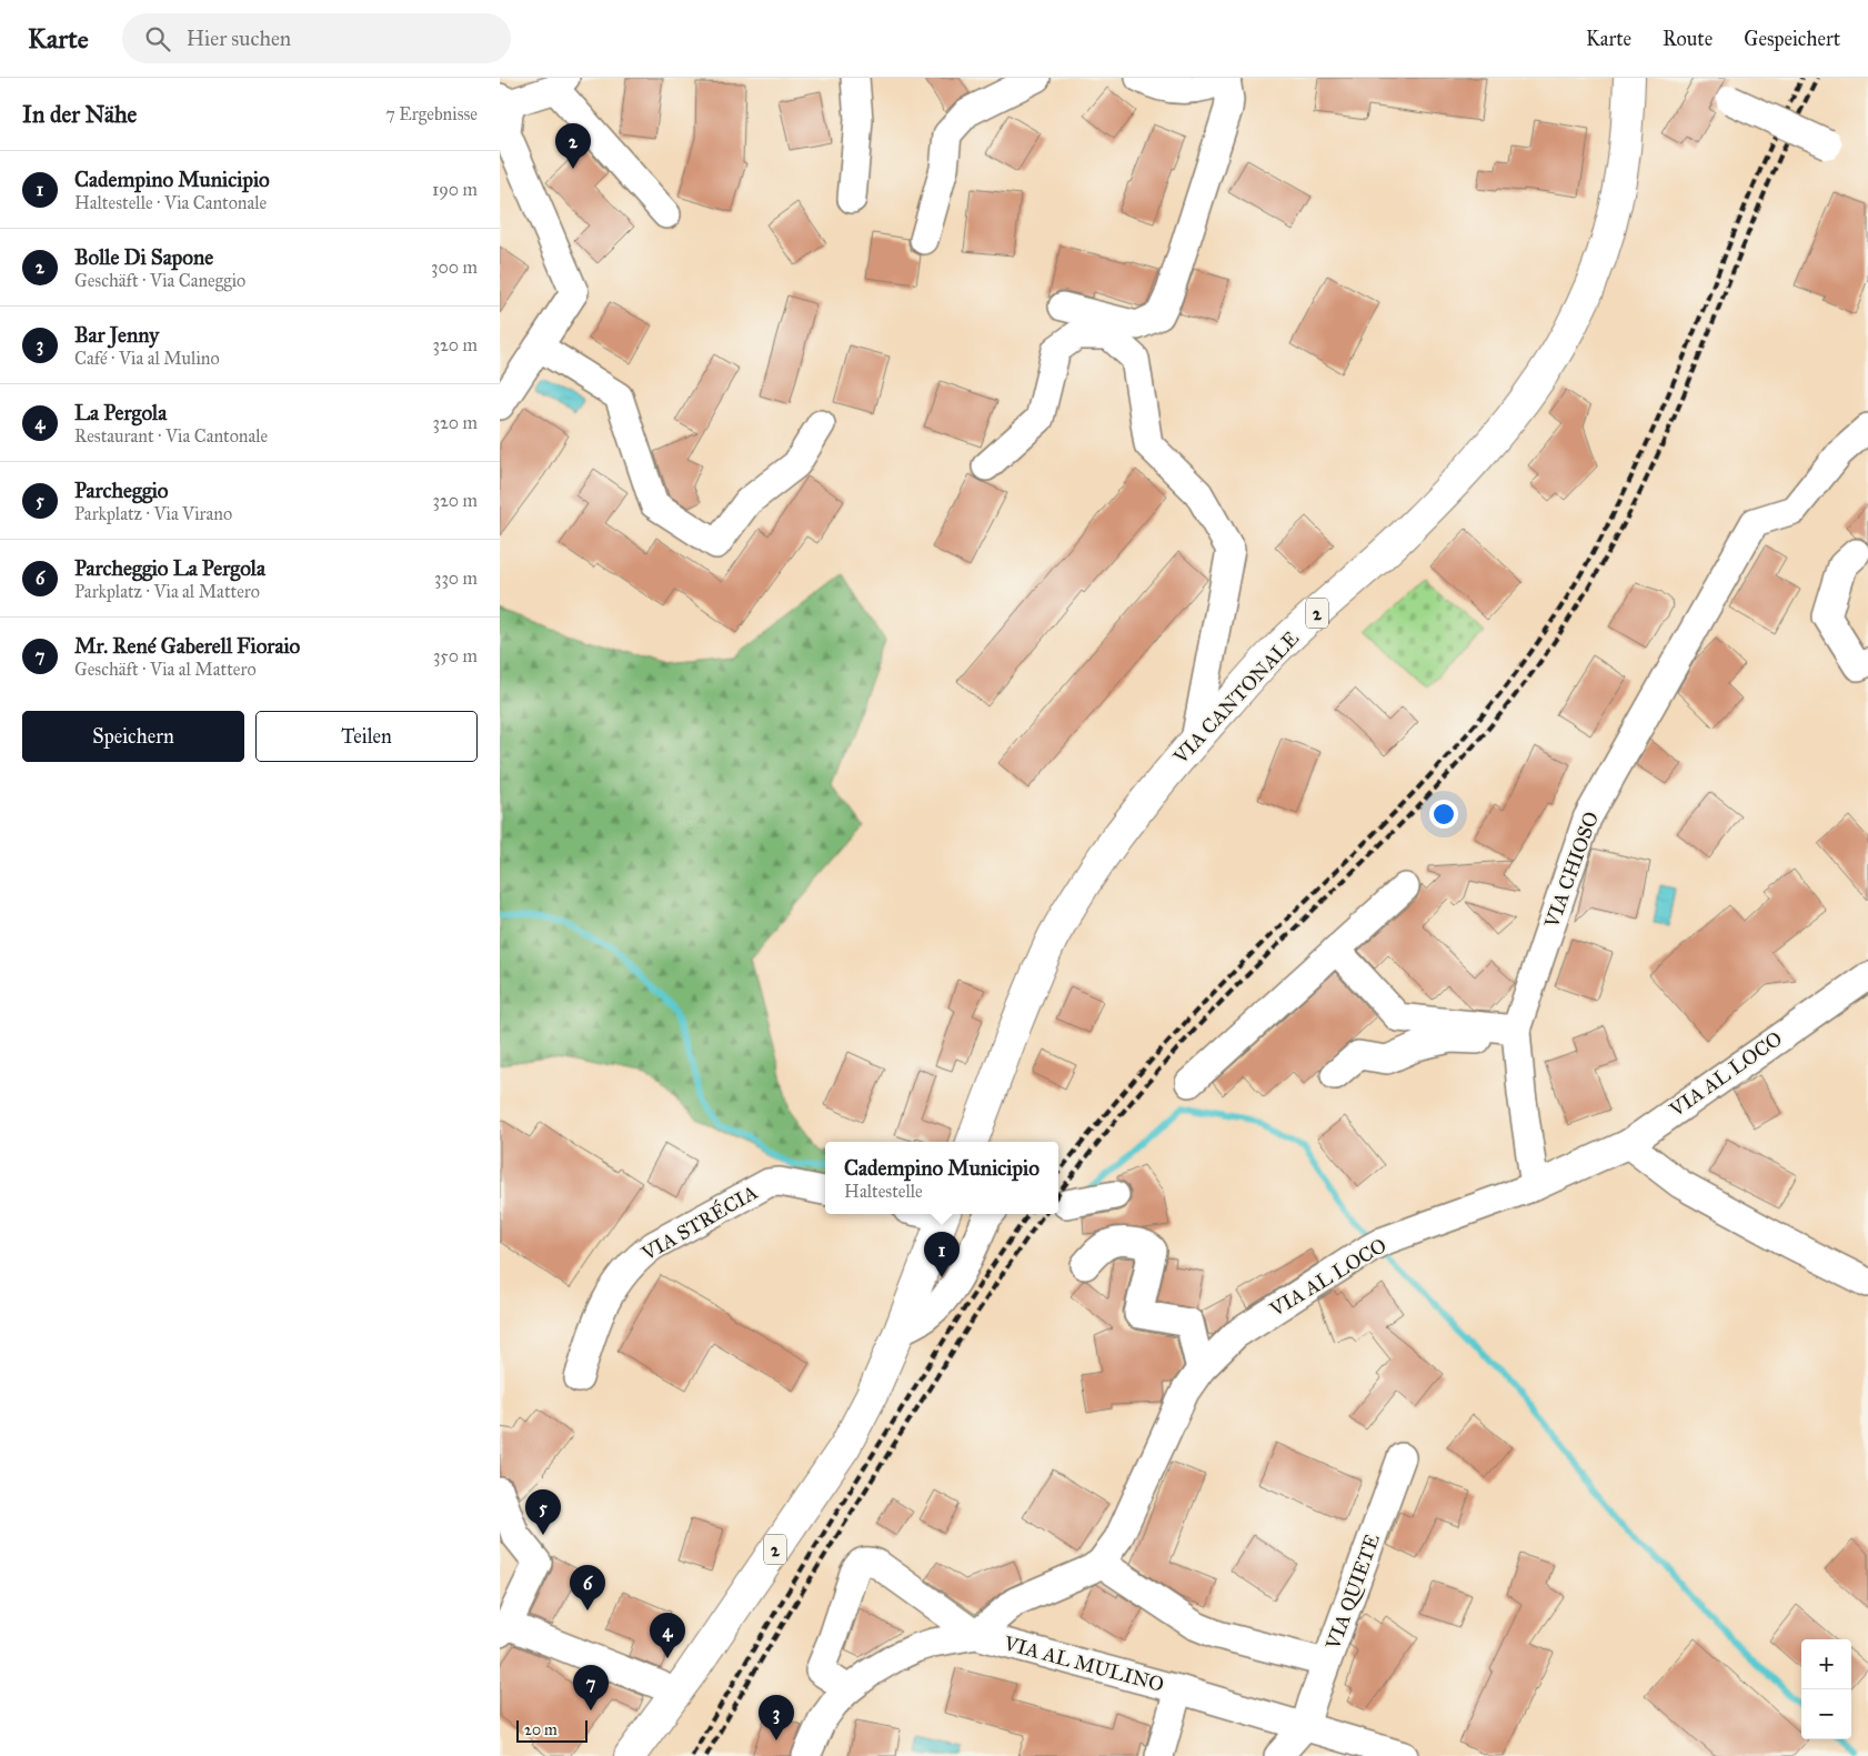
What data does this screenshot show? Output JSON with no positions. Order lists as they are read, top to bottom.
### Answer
{
  "streets": {
    "main road": ["2", "VIA CANTONALE"],
    "street": [
      "VIA CHIOSO",
      "VIA AL LOCO",
      "VIA STRÉCIA",
      "VIA QUIETE",
      "VIA AL MULINO"
    ]
  },
  "crossings": [
    ["VIA CHIOSO", "VIA AL LOCO"],
    ["VIA AL LOCO", "VIA AL MULINO"],
    ["VIA QUIETE", "VIA AL MULINO"]
  ],
  "scale_bar": "20 m",
  "page": {
    "header": "Karte",
    "search": "Hier suchen",
    "nav": ["Karte", "Route", "Gespeichert"],
    "heading": ["In der Nähe", "7 Ergebnisse"],
    "pins": [
      "2",
      "1",
      "5",
      "6",
      "4",
      "7",
      "3"
    ],
    "list": [
      {
        "mark": "1",
        "name": "Cadempino Municipio",
        "note": "Haltestelle · Via Cantonale",
        "value": "190 m"
      },
      {
        "mark": "2",
        "name": "Bolle Di Sapone",
        "note": "Geschäft · Via Caneggio",
        "value": "300 m"
      },
      {
        "mark": "3",
        "name": "Bar Jenny",
        "note": "Café · Via al Mulino",
        "value": "320 m"
      },
      {
        "mark": "4",
        "name": "La Pergola",
        "note": "Restaurant · Via Cantonale",
        "value": "320 m"
      },
      {
        "mark": "5",
        "name": "Parcheggio",
        "note": "Parkplatz · Via Virano",
        "value": "320 m"
      },
      {
        "mark": "6",
        "name": "Parcheggio La Pergola",
        "note": "Parkplatz · Via al Mattero",
        "value": "330 m"
      },
      {
        "mark": "7",
        "name": "Mr. René Gaberell Fioraio",
        "note": "Geschäft · Via al Mattero",
        "value": "350 m"
      }
    ],
    "buttons": ["Speichern", "Teilen"],
    "popup": ["Cadempino Municipio", "Haltestelle"],
    "map_buttons": ["+", "−"],
    "scale": "20 m"
  }
}
